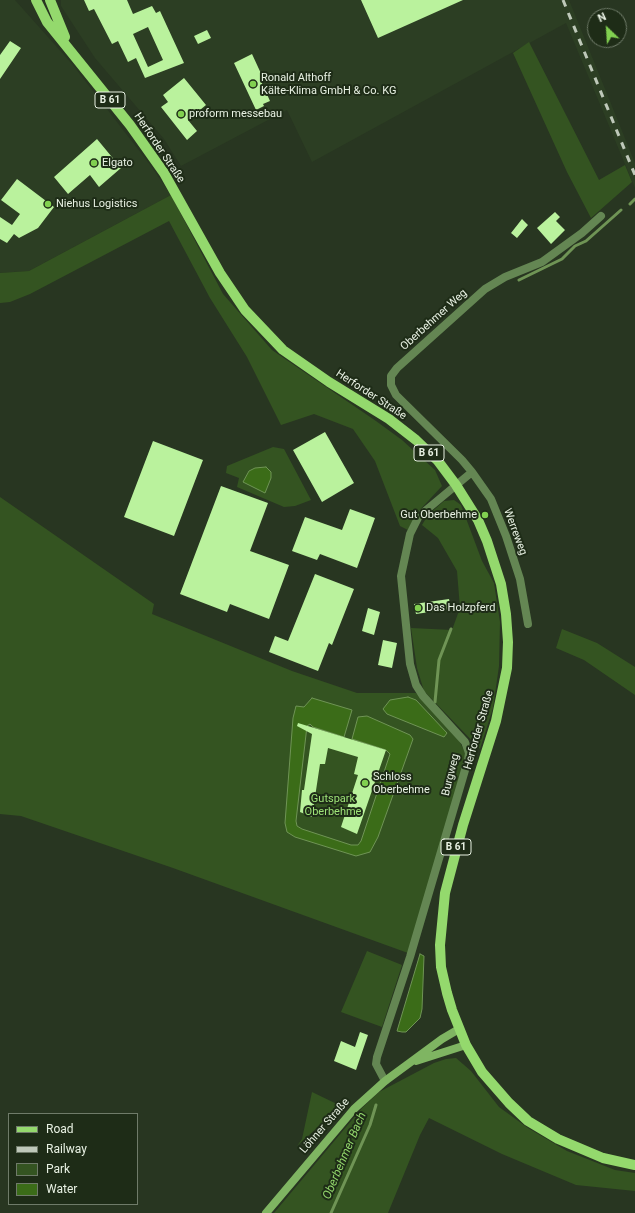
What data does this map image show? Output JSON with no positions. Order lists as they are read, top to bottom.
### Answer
{
  "streets": {
    "main road": ["B 61", "Herforder Straße", "Löhner Straße"],
    "street": ["Oberbehmer Weg", "Werreweg", "Burgweg"]
  },
  "crossings": [
    ["Herforder Straße", "Burgweg"],
    ["Herforder Straße", "Löhner Straße"],
    ["Oberbehmer Weg", "Werreweg"],
    ["Burgweg", "Löhner Straße"]
  ],
  "water": ["Oberbehmer Bach"],
  "parks": ["Gutspark Oberbehme"],
  "places": [
    "Ronald Althoff Kälte-Klima GmbH & Co. KG",
    "proform messebau",
    "Elgato",
    "Niehus Logistics",
    "Gut Oberbehme",
    "Das Holzpferd",
    "Schloss Oberbehme"
  ],
  "legend": [
    "Road",
    "Railway",
    "Park",
    "Water"
  ],
  "north": "top left"
}
